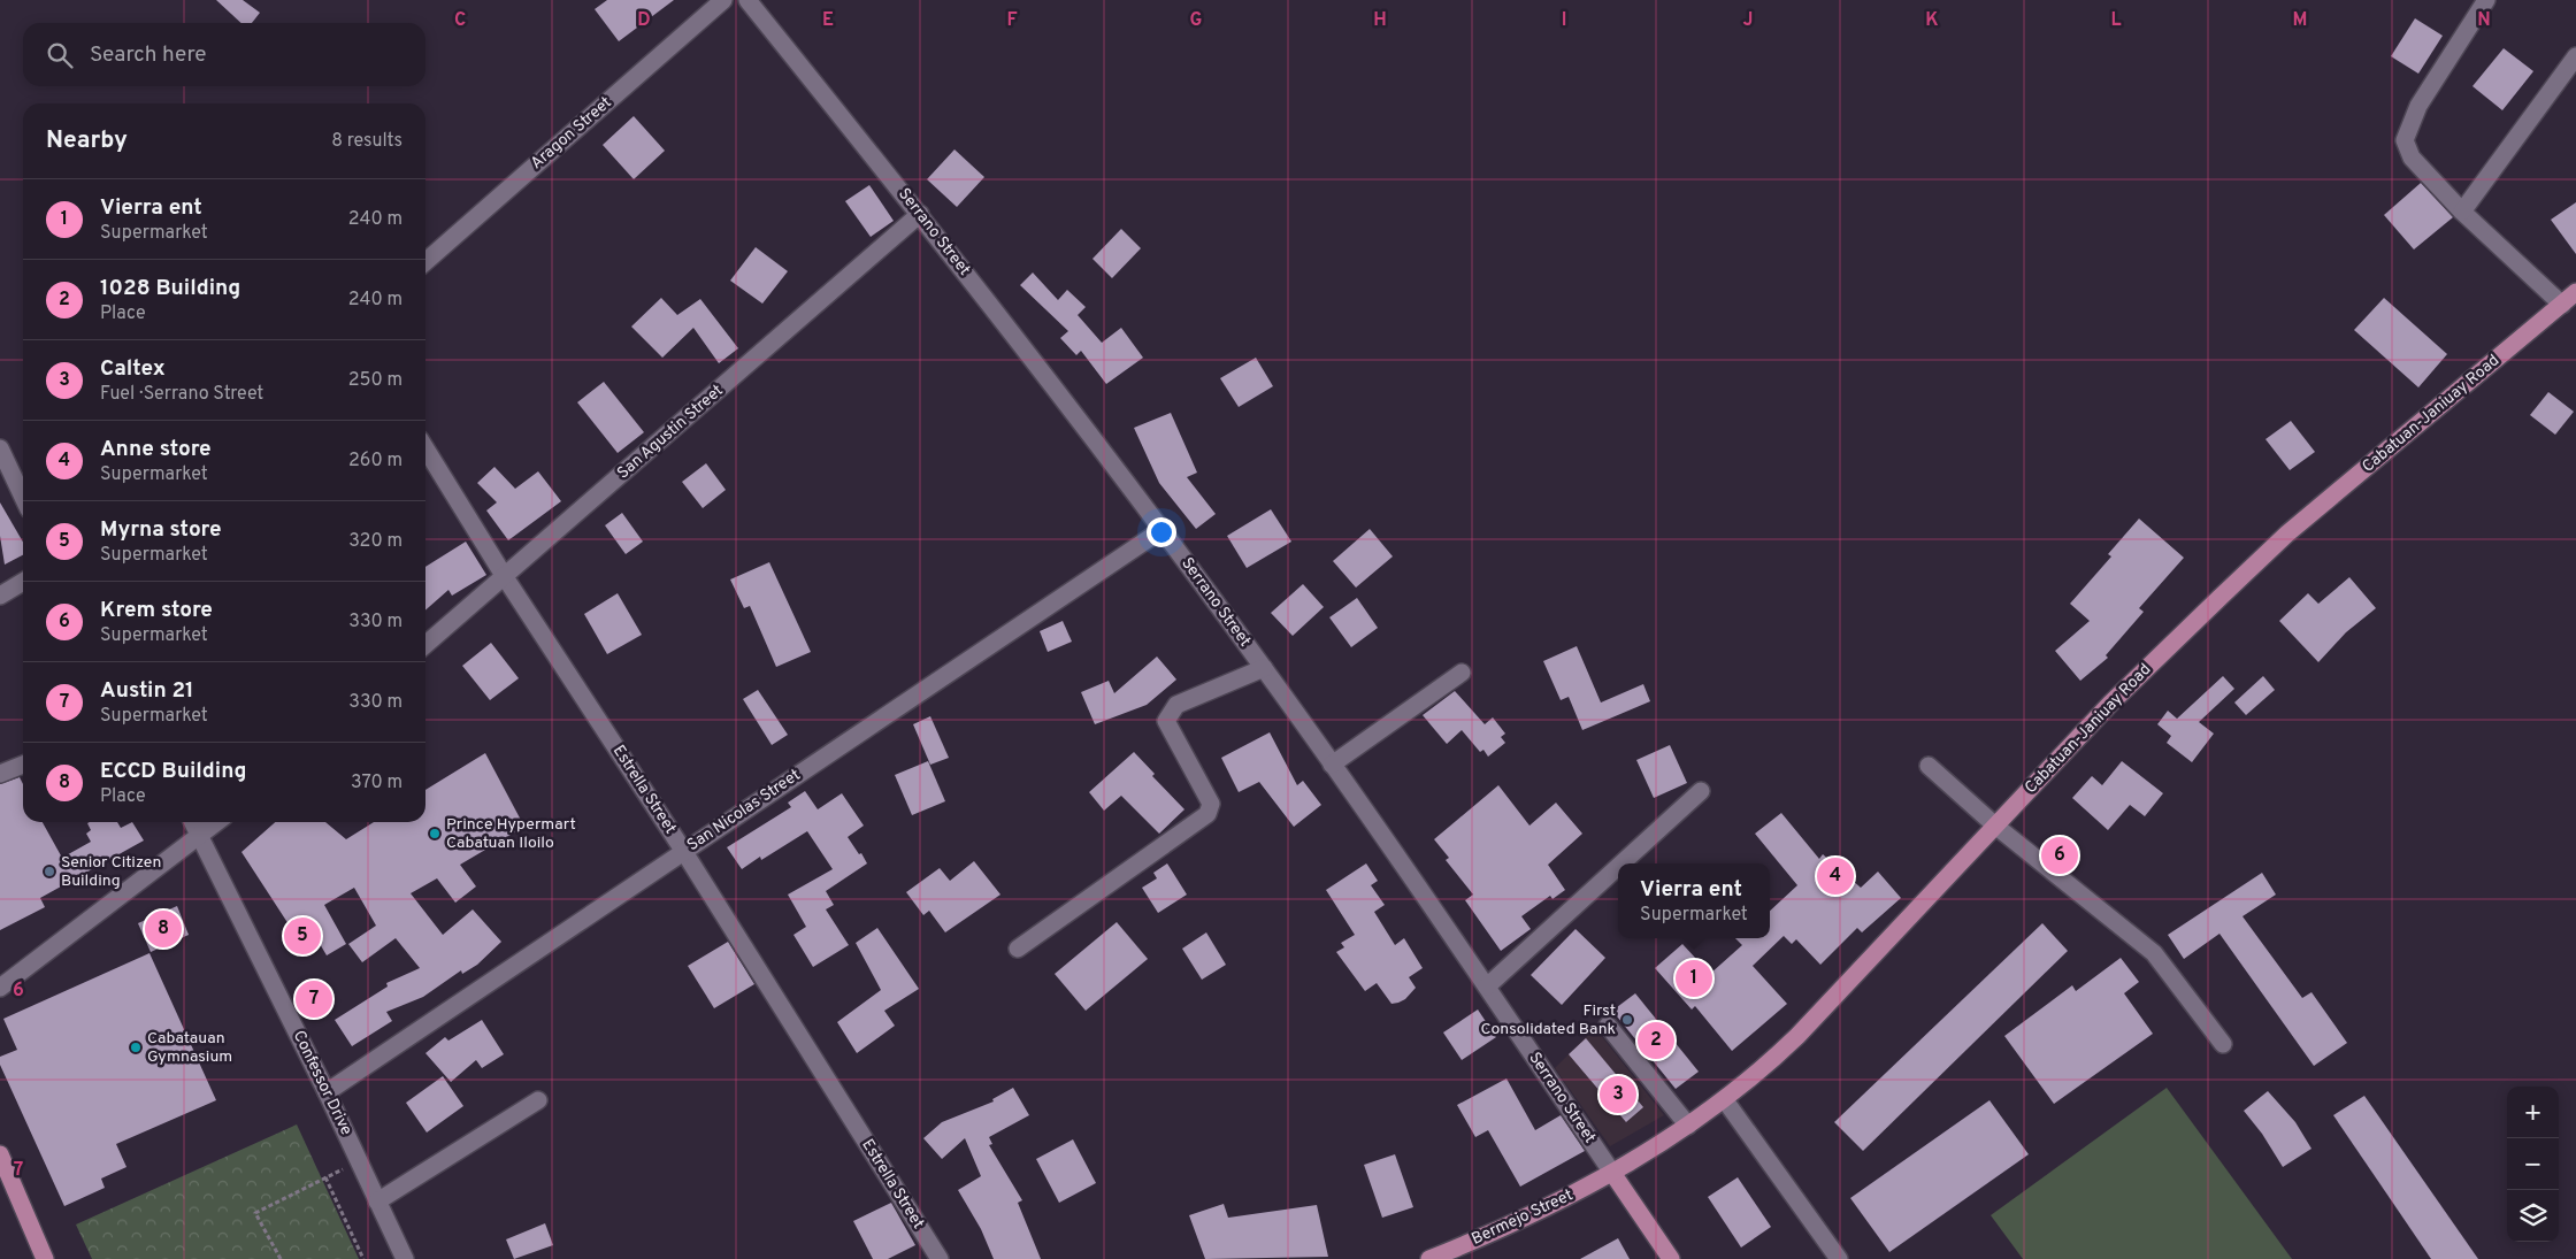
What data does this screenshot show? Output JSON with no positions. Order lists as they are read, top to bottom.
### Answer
{
  "streets": {
    "main road": ["Cabatuan-Janiuay Road", "Bermejo Street"],
    "street": [
      "Aragon Street",
      "Serrano Street",
      "San Agustin Street",
      "Estrella Street",
      "San Nicolas Street",
      "Confessor Drive"
    ]
  },
  "crossings": [
    ["Serrano Street", "Cabatuan-Janiuay Road"],
    ["Serrano Street", "San Agustin Street"],
    ["Serrano Street", "San Nicolas Street"],
    ["Serrano Street", "Bermejo Street"],
    ["Cabatuan-Janiuay Road", "Bermejo Street"],
    ["San Agustin Street", "Estrella Street"],
    ["Estrella Street", "San Nicolas Street"],
    ["San Nicolas Street", "Confessor Drive"]
  ],
  "places": [
    "Prince Hypermart Cabatuan Iloilo",
    "Senior Citizen Building",
    "First Consolidated Bank",
    "Cabatauan Gymnasium"
  ],
  "page": {
    "search": "Search here",
    "heading": ["Nearby", "8 results"],
    "list": [
      {
        "mark": "1",
        "name": "Vierra ent",
        "note": "Supermarket",
        "value": "240 m"
      },
      {
        "mark": "2",
        "name": "1028 Building",
        "note": "Place",
        "value": "240 m"
      },
      {
        "mark": "3",
        "name": "Caltex",
        "note": "Fuel · Serrano Street",
        "value": "250 m"
      },
      {
        "mark": "4",
        "name": "Anne store",
        "note": "Supermarket",
        "value": "260 m"
      },
      {
        "mark": "5",
        "name": "Myrna store",
        "note": "Supermarket",
        "value": "320 m"
      },
      {
        "mark": "6",
        "name": "Krem store",
        "note": "Supermarket",
        "value": "330 m"
      },
      {
        "mark": "7",
        "name": "Austin 21",
        "note": "Supermarket",
        "value": "330 m"
      },
      {
        "mark": "8",
        "name": "ECCD Building",
        "note": "Place",
        "value": "370 m"
      }
    ],
    "pins": [
      "6",
      "4",
      "8",
      "5",
      "1",
      "7",
      "2",
      "3"
    ],
    "popup": ["Vierra ent", "Supermarket"],
    "map_buttons": ["+", "−"]
  },
  "grid": {
    "columns": [
      "C",
      "D",
      "E",
      "F",
      "G",
      "H",
      "I",
      "J",
      "K",
      "L",
      "M",
      "N"
    ],
    "rows": ["6", "7"]
  }
}
